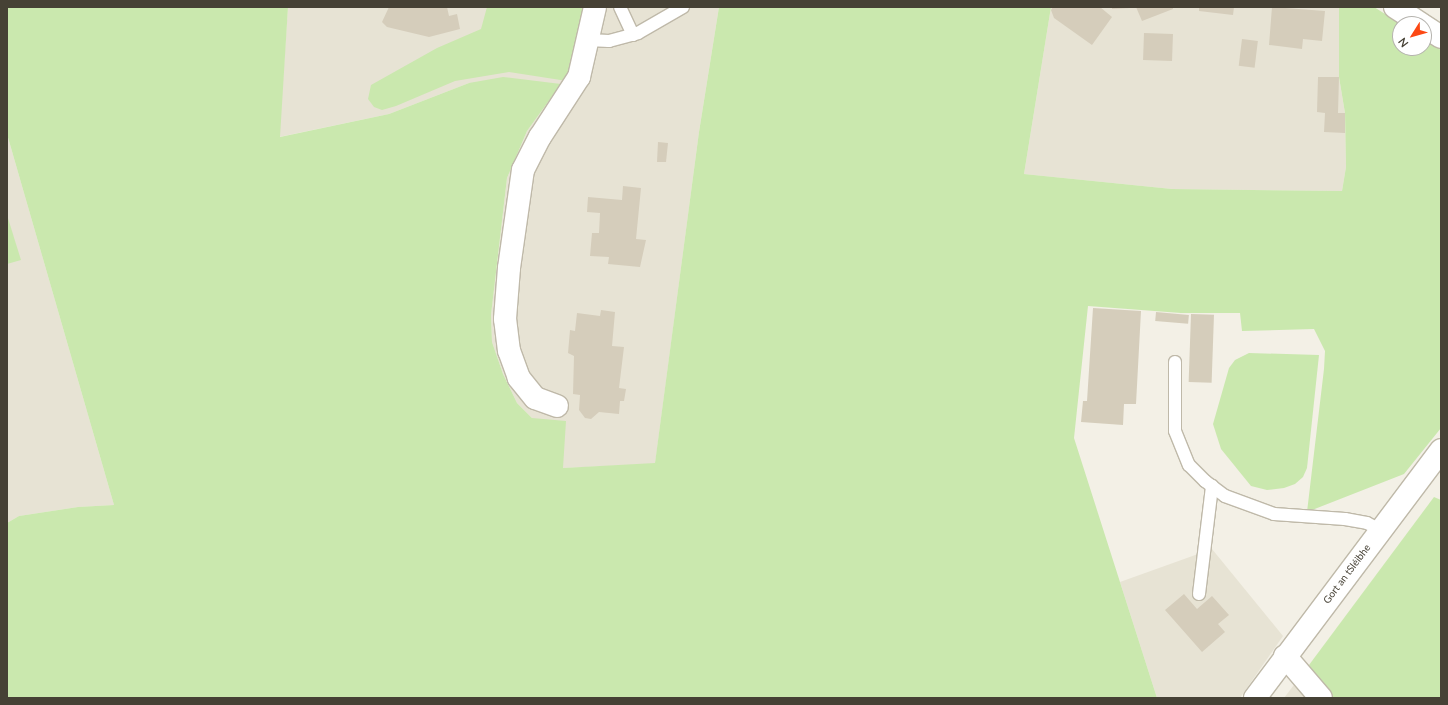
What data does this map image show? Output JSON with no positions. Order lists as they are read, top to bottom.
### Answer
{
  "streets": {
    "street": ["Gort an tSléibhe"]
  },
  "north": "bottom left"
}
